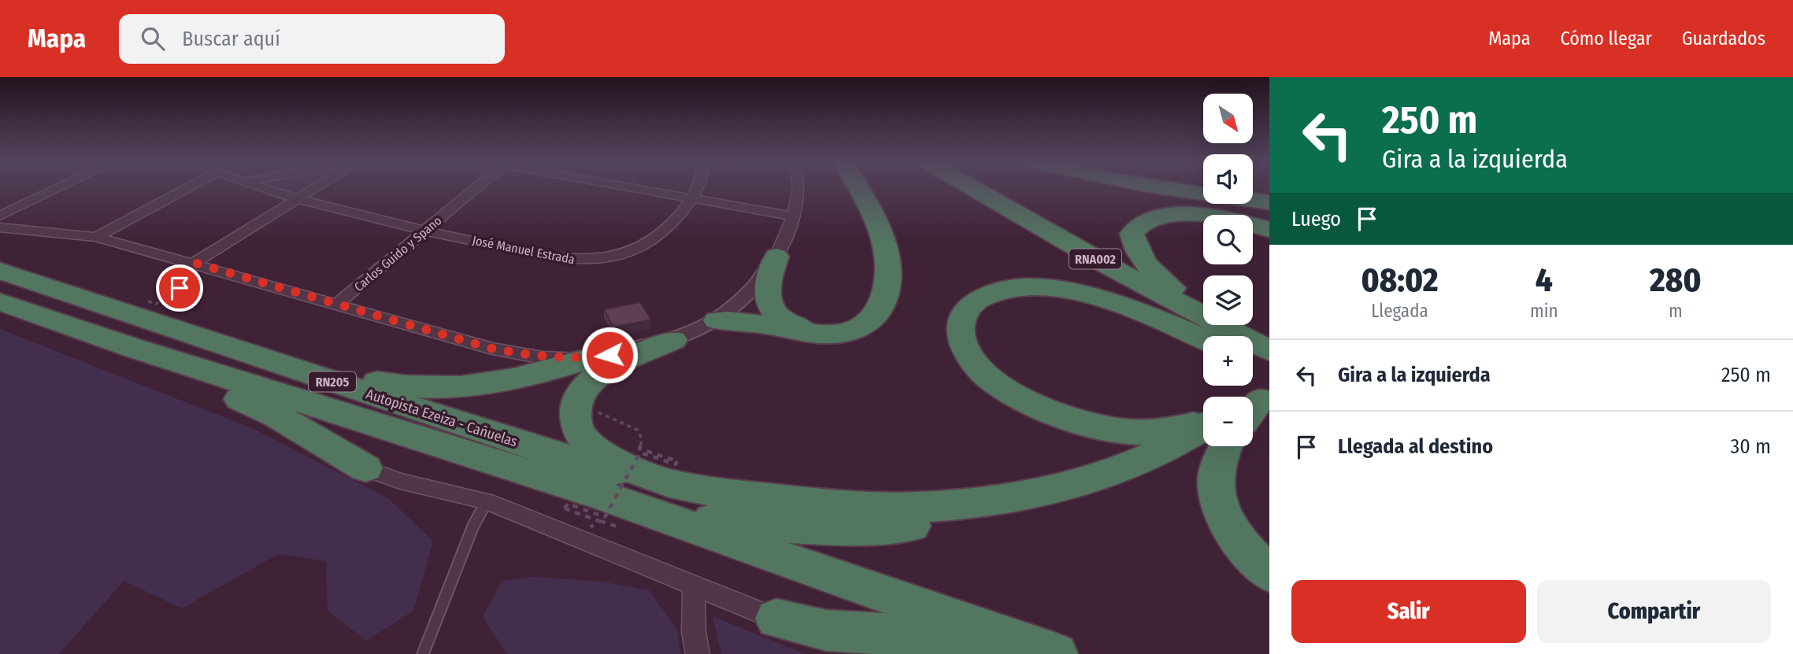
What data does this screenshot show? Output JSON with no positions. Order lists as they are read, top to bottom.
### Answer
{
  "streets": {
    "highway": ["RNA002", "RN205", "Autopista Ezeiza - Cañuelas"],
    "street": ["José Manuel Estrada", "Carlos Guido y Spano"]
  },
  "crossings": [
    ["José Manuel Estrada", "Carlos Guido y Spano"]
  ],
  "north": "bottom right",
  "page": {
    "header": "Mapa",
    "search": "Buscar aquí",
    "nav": ["Mapa", "Cómo llegar", "Guardados"],
    "turn": ["250 m", "Gira a la izquierda"],
    "map_buttons": ["+", "−"],
    "then": "Luego",
    "eta": [
      "08:02",
      "Llegada",
      "4",
      "min",
      "280",
      "m"
    ],
    "list": [
      {
        "name": "Gira a la izquierda",
        "value": "250 m"
      },
      {
        "name": "Llegada al destino",
        "value": "30 m"
      }
    ],
    "buttons": ["Salir", "Compartir"]
  }
}
